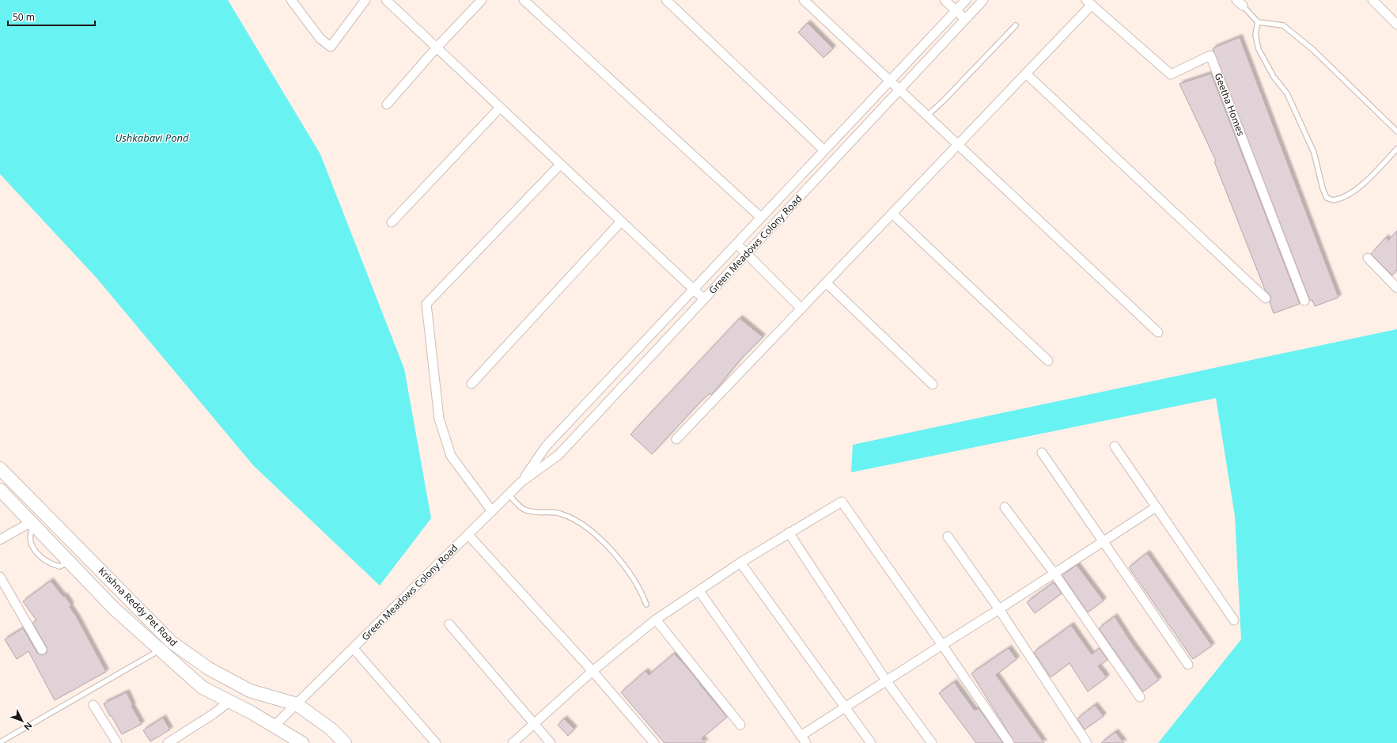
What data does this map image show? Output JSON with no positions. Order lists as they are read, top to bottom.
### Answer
{
  "streets": {
    "main road": ["Krishna Reddy Pet Road"],
    "street": ["Geetha Homes", "Green Meadows Colony Road"]
  },
  "crossings": [
    ["Green Meadows Colony Road", "Krishna Reddy Pet Road"]
  ],
  "water": ["Ushkabavi Pond"],
  "scale_bar": "50 m",
  "north": "bottom right"
}
